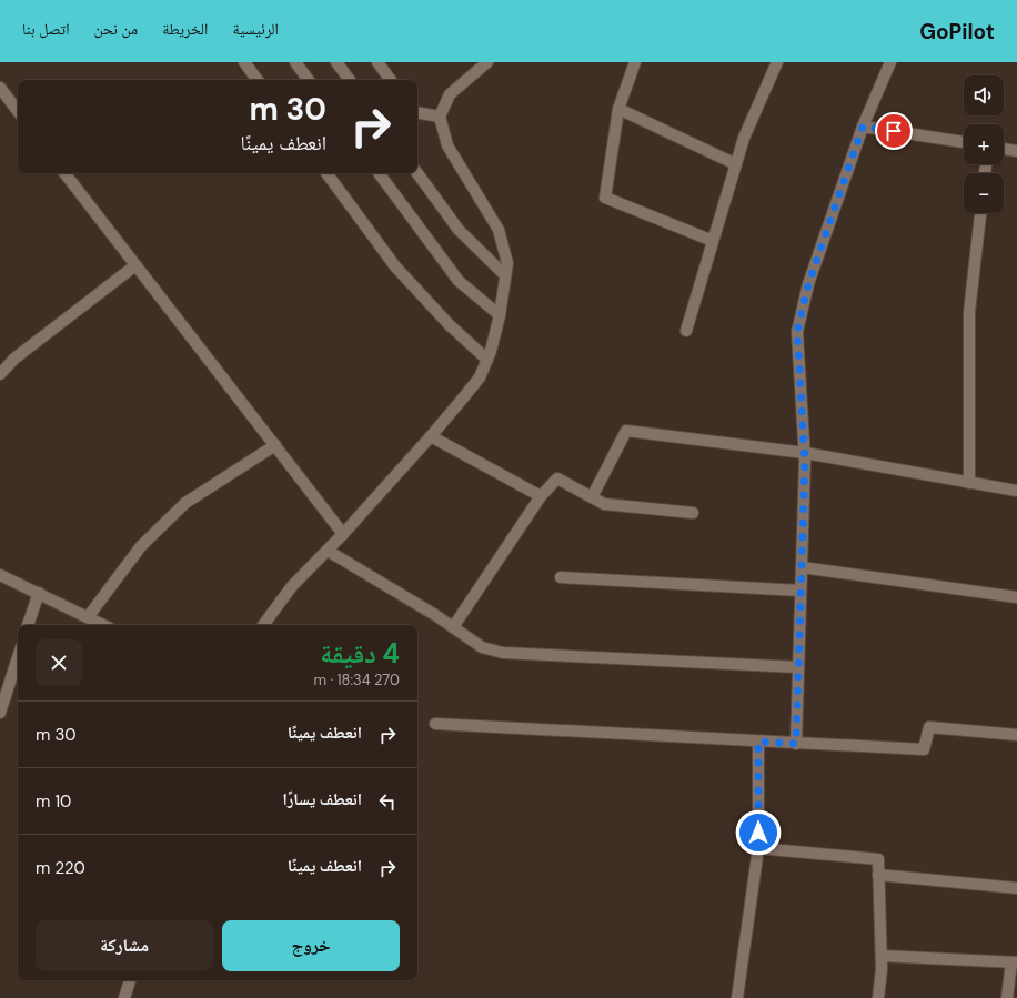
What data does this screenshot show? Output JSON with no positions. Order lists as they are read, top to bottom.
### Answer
{
  "page": {
    "header": "GoPilot",
    "nav": [
      "الرئيسية",
      "الخريطة",
      "من نحن",
      "اتصل بنا"
    ],
    "map_buttons": ["+", "−"],
    "turn": ["30 m", "انعطف يمينًا"],
    "heading": ["4 دقيقة", "270 m · 18:34"],
    "list": [
      {
        "name": "انعطف يمينًا",
        "value": "30 m"
      },
      {
        "name": "انعطف يسارًا",
        "value": "10 m"
      },
      {
        "name": "انعطف يمينًا",
        "value": "220 m"
      }
    ],
    "buttons": ["خروج", "مشاركة"]
  }
}
